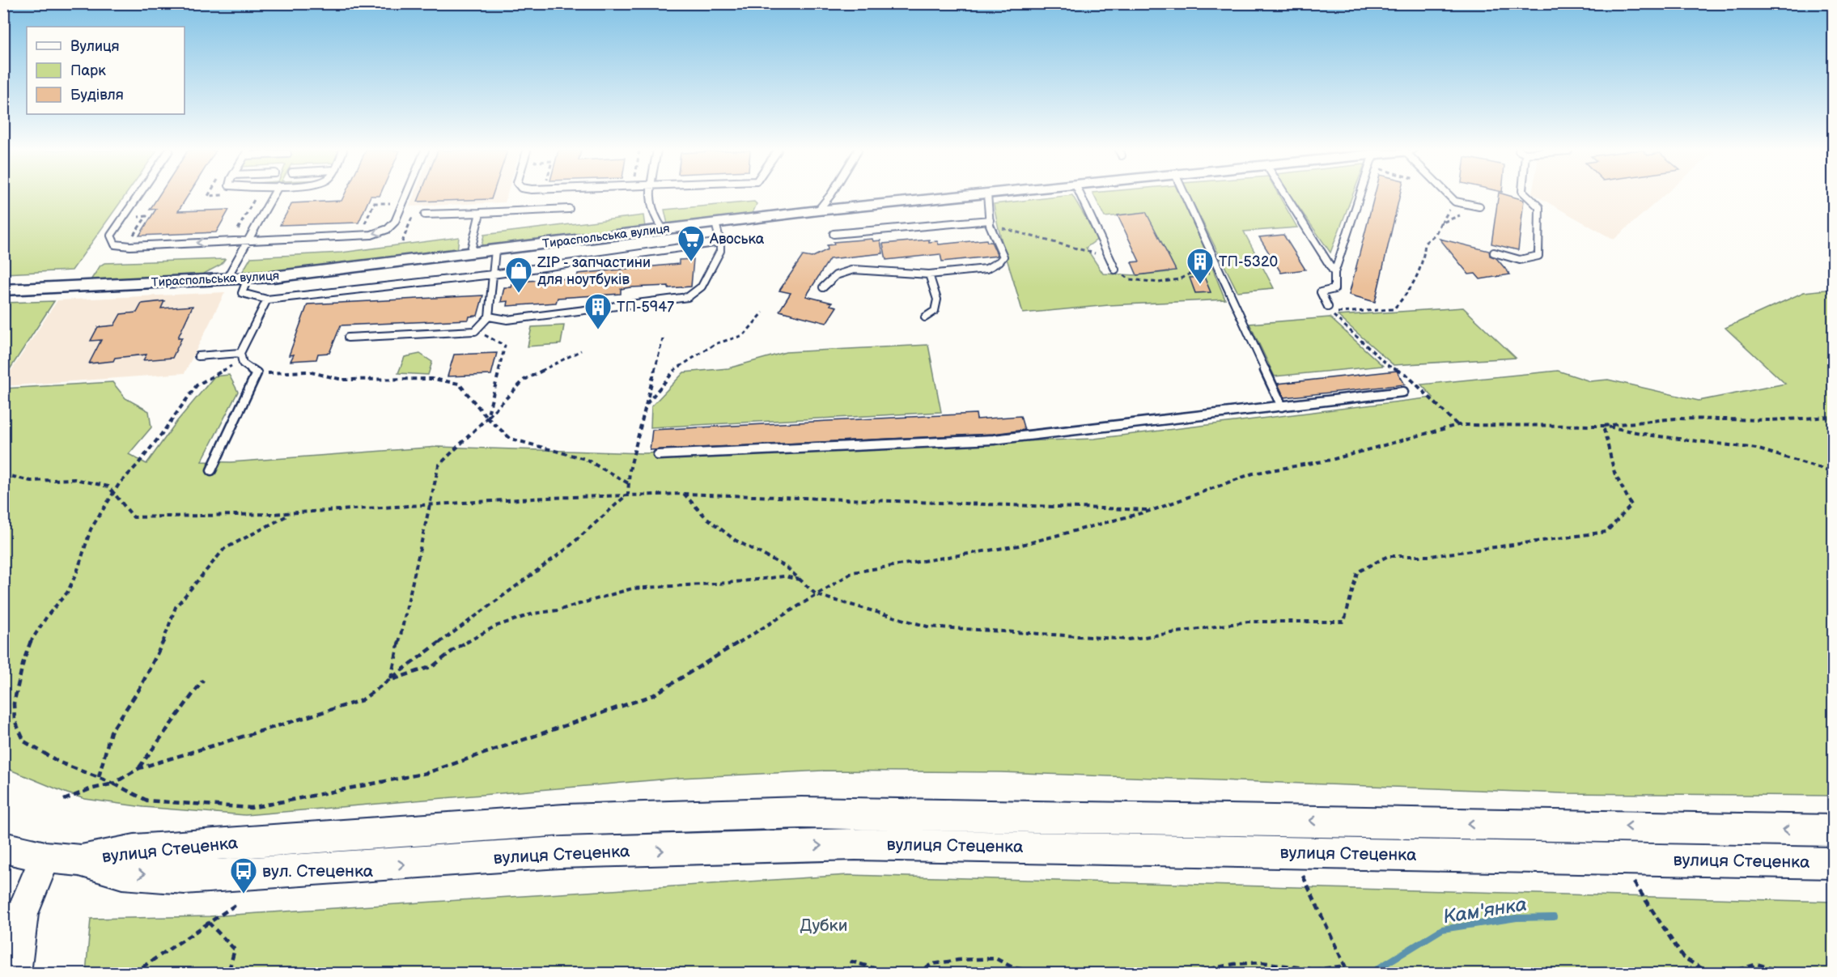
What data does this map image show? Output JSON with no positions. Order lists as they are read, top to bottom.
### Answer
{
  "streets": {
    "main road": ["вулиця Стеценка"],
    "street": ["Тираспольська вулиця"]
  },
  "water": ["Кам'янка"],
  "parks": ["Дубки"],
  "places": {
    "supermarket": ["Авоська"],
    "building": ["ТП-5320", "ТП-5947"],
    "shop": ["ZIP - запчастини для ноутбуків"],
    "bus stop": ["вул. Стеценка"]
  },
  "legend": ["Вулиця", "Парк", "Будівля"]
}
